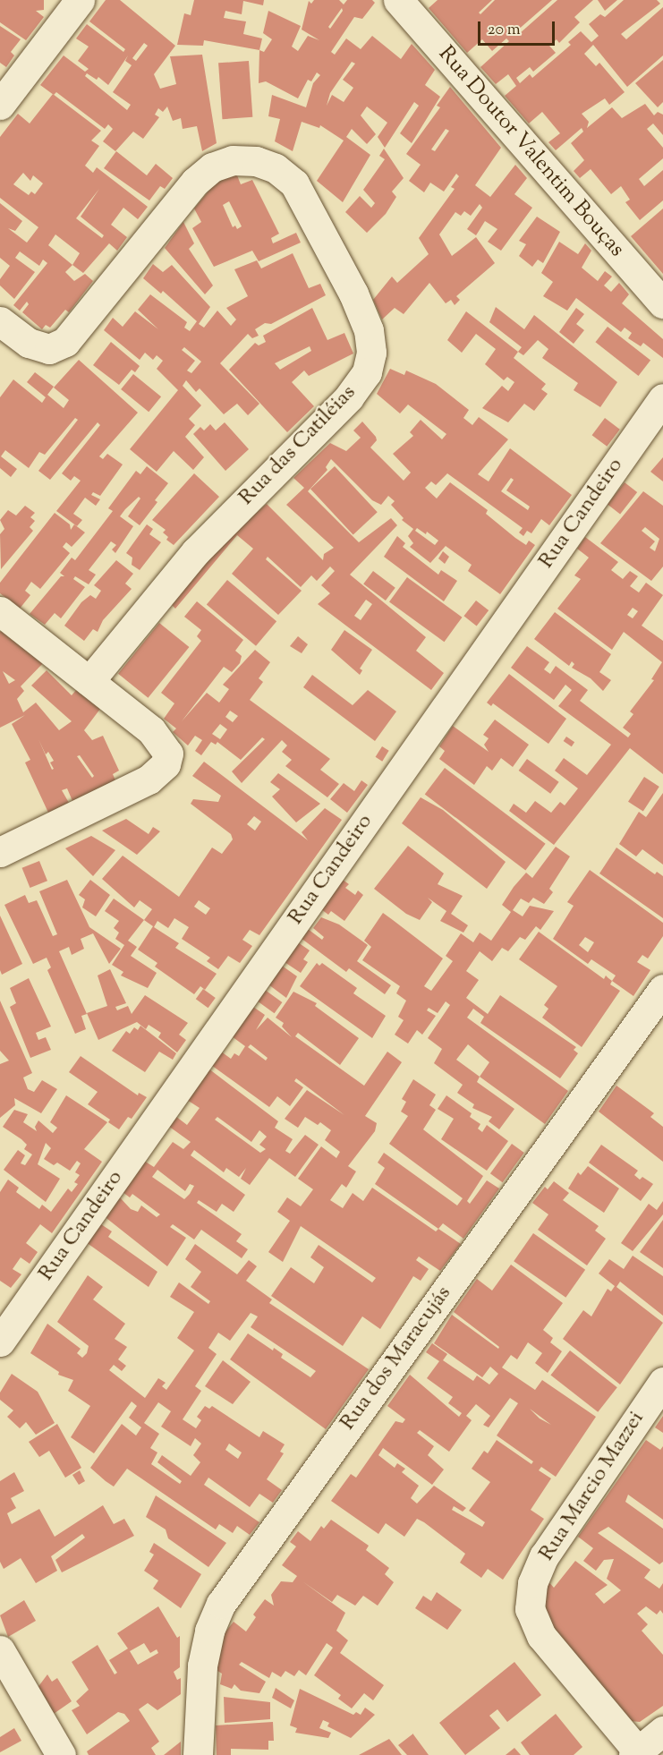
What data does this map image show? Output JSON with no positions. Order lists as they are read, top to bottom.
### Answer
{
  "streets": {
    "street": [
      "Rua Doutor Valentim Bouças",
      "Rua das Catiléias",
      "Rua Candeiro",
      "Rua dos Maracujás",
      "Rua Marcio Mazzei"
    ]
  },
  "scale_bar": "20 m"
}
